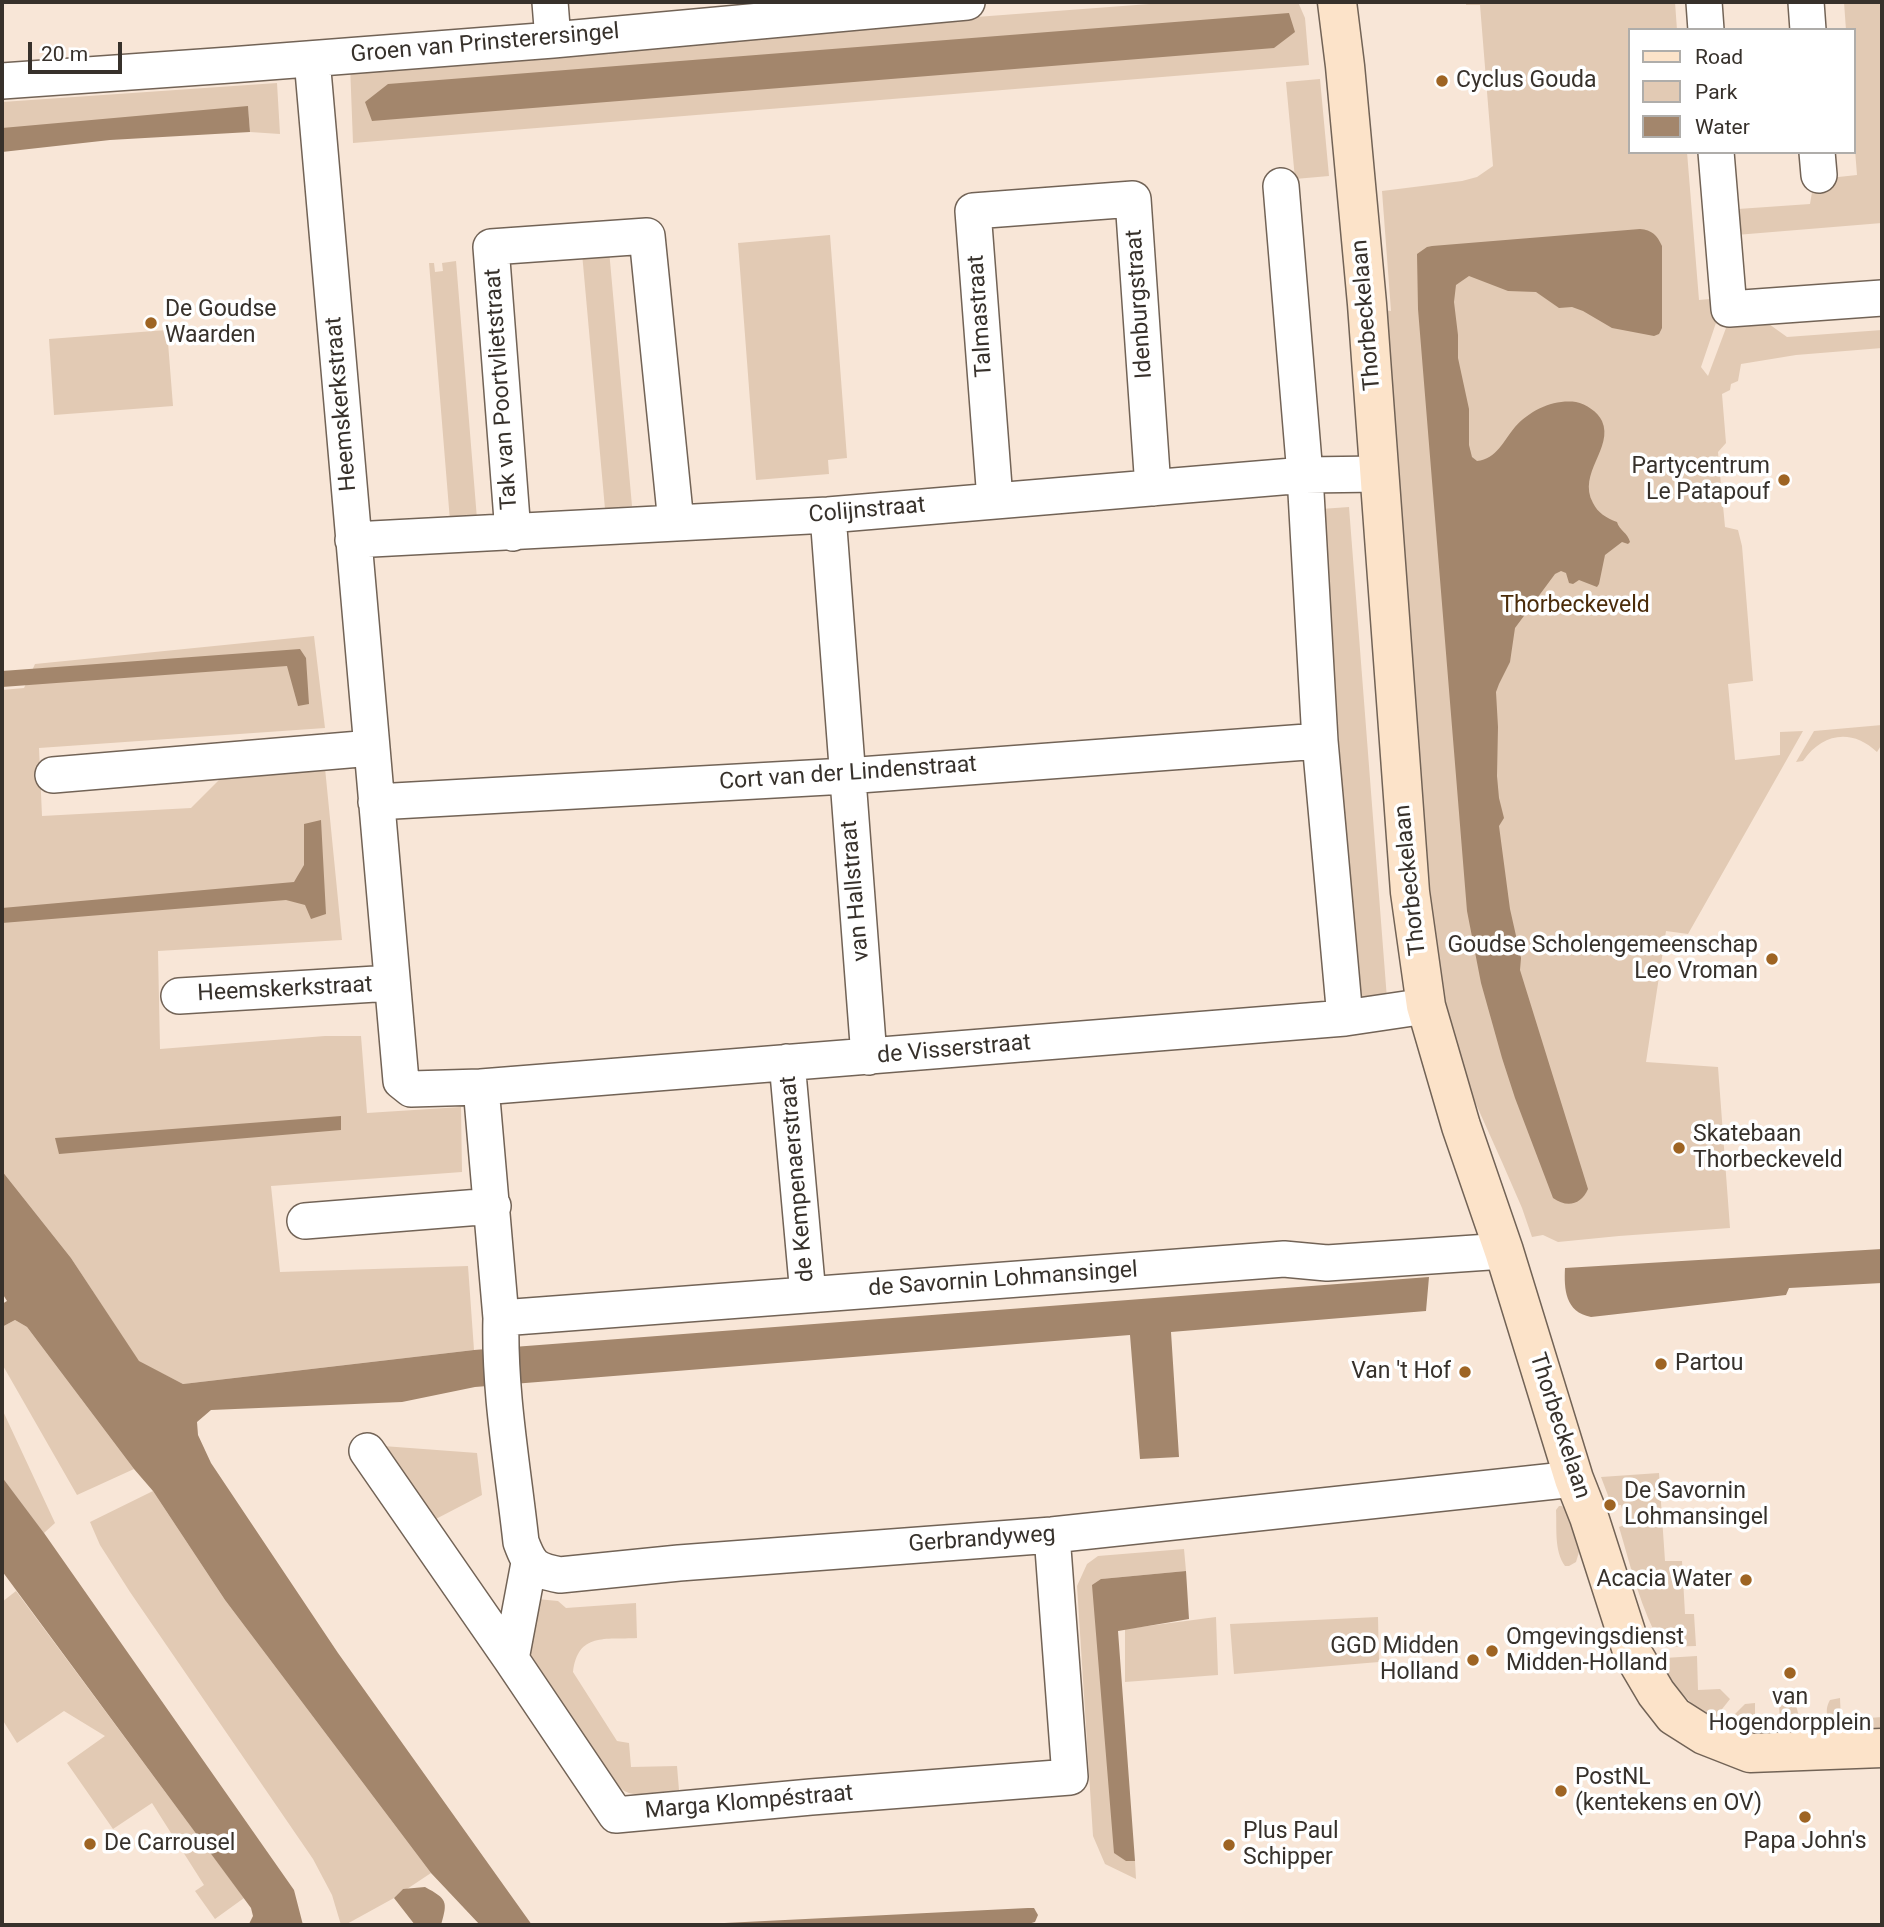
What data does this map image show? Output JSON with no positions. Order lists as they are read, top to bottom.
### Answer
{
  "streets": {
    "main road": ["Thorbeckelaan"],
    "street": [
      "Groen van Prinsterersingel",
      "Idenburgstraat",
      "Talmastraat",
      "Tak van Poortvlietstraat",
      "Heemskerkstraat",
      "Colijnstraat",
      "Cort van der Lindenstraat",
      "van Hallstraat",
      "de Visserstraat",
      "de Kempenaerstraat",
      "de Savornin Lohmansingel",
      "Gerbrandyweg",
      "Marga Klompéstraat"
    ]
  },
  "crossings": [
    ["Groen van Prinsterersingel", "Heemskerkstraat"],
    ["Idenburgstraat", "Talmastraat"],
    ["Idenburgstraat", "Colijnstraat"],
    ["Thorbeckelaan", "Colijnstraat"],
    ["Thorbeckelaan", "de Visserstraat"],
    ["Thorbeckelaan", "de Savornin Lohmansingel"],
    ["Thorbeckelaan", "Gerbrandyweg"],
    ["Talmastraat", "Colijnstraat"],
    ["Tak van Poortvlietstraat", "Colijnstraat"],
    ["Heemskerkstraat", "Colijnstraat"],
    ["Heemskerkstraat", "Cort van der Lindenstraat"],
    ["Heemskerkstraat", "de Visserstraat"],
    ["Colijnstraat", "van Hallstraat"],
    ["Cort van der Lindenstraat", "van Hallstraat"],
    ["van Hallstraat", "de Visserstraat"],
    ["de Visserstraat", "de Kempenaerstraat"],
    ["de Kempenaerstraat", "de Savornin Lohmansingel"],
    ["Gerbrandyweg", "Marga Klompéstraat"]
  ],
  "parks": ["Thorbeckeveld"],
  "places": [
    "Cyclus Gouda",
    "De Goudse Waarden",
    "Partycentrum Le Patapouf",
    "Goudse Scholengemeenschap Leo Vroman",
    "Skatebaan Thorbeckeveld",
    "Partou",
    "Van 't Hof",
    "De Savornin Lohmansingel",
    "Acacia Water",
    "Omgevingsdienst Midden-Holland",
    "GGD Midden Holland",
    "van Hogendorpplein",
    "PostNL (kentekens en OV)",
    "Papa John's",
    "De Carrousel",
    "Plus Paul Schipper"
  ],
  "legend": ["Road", "Park", "Water"],
  "scale_bar": "20 m"
}
